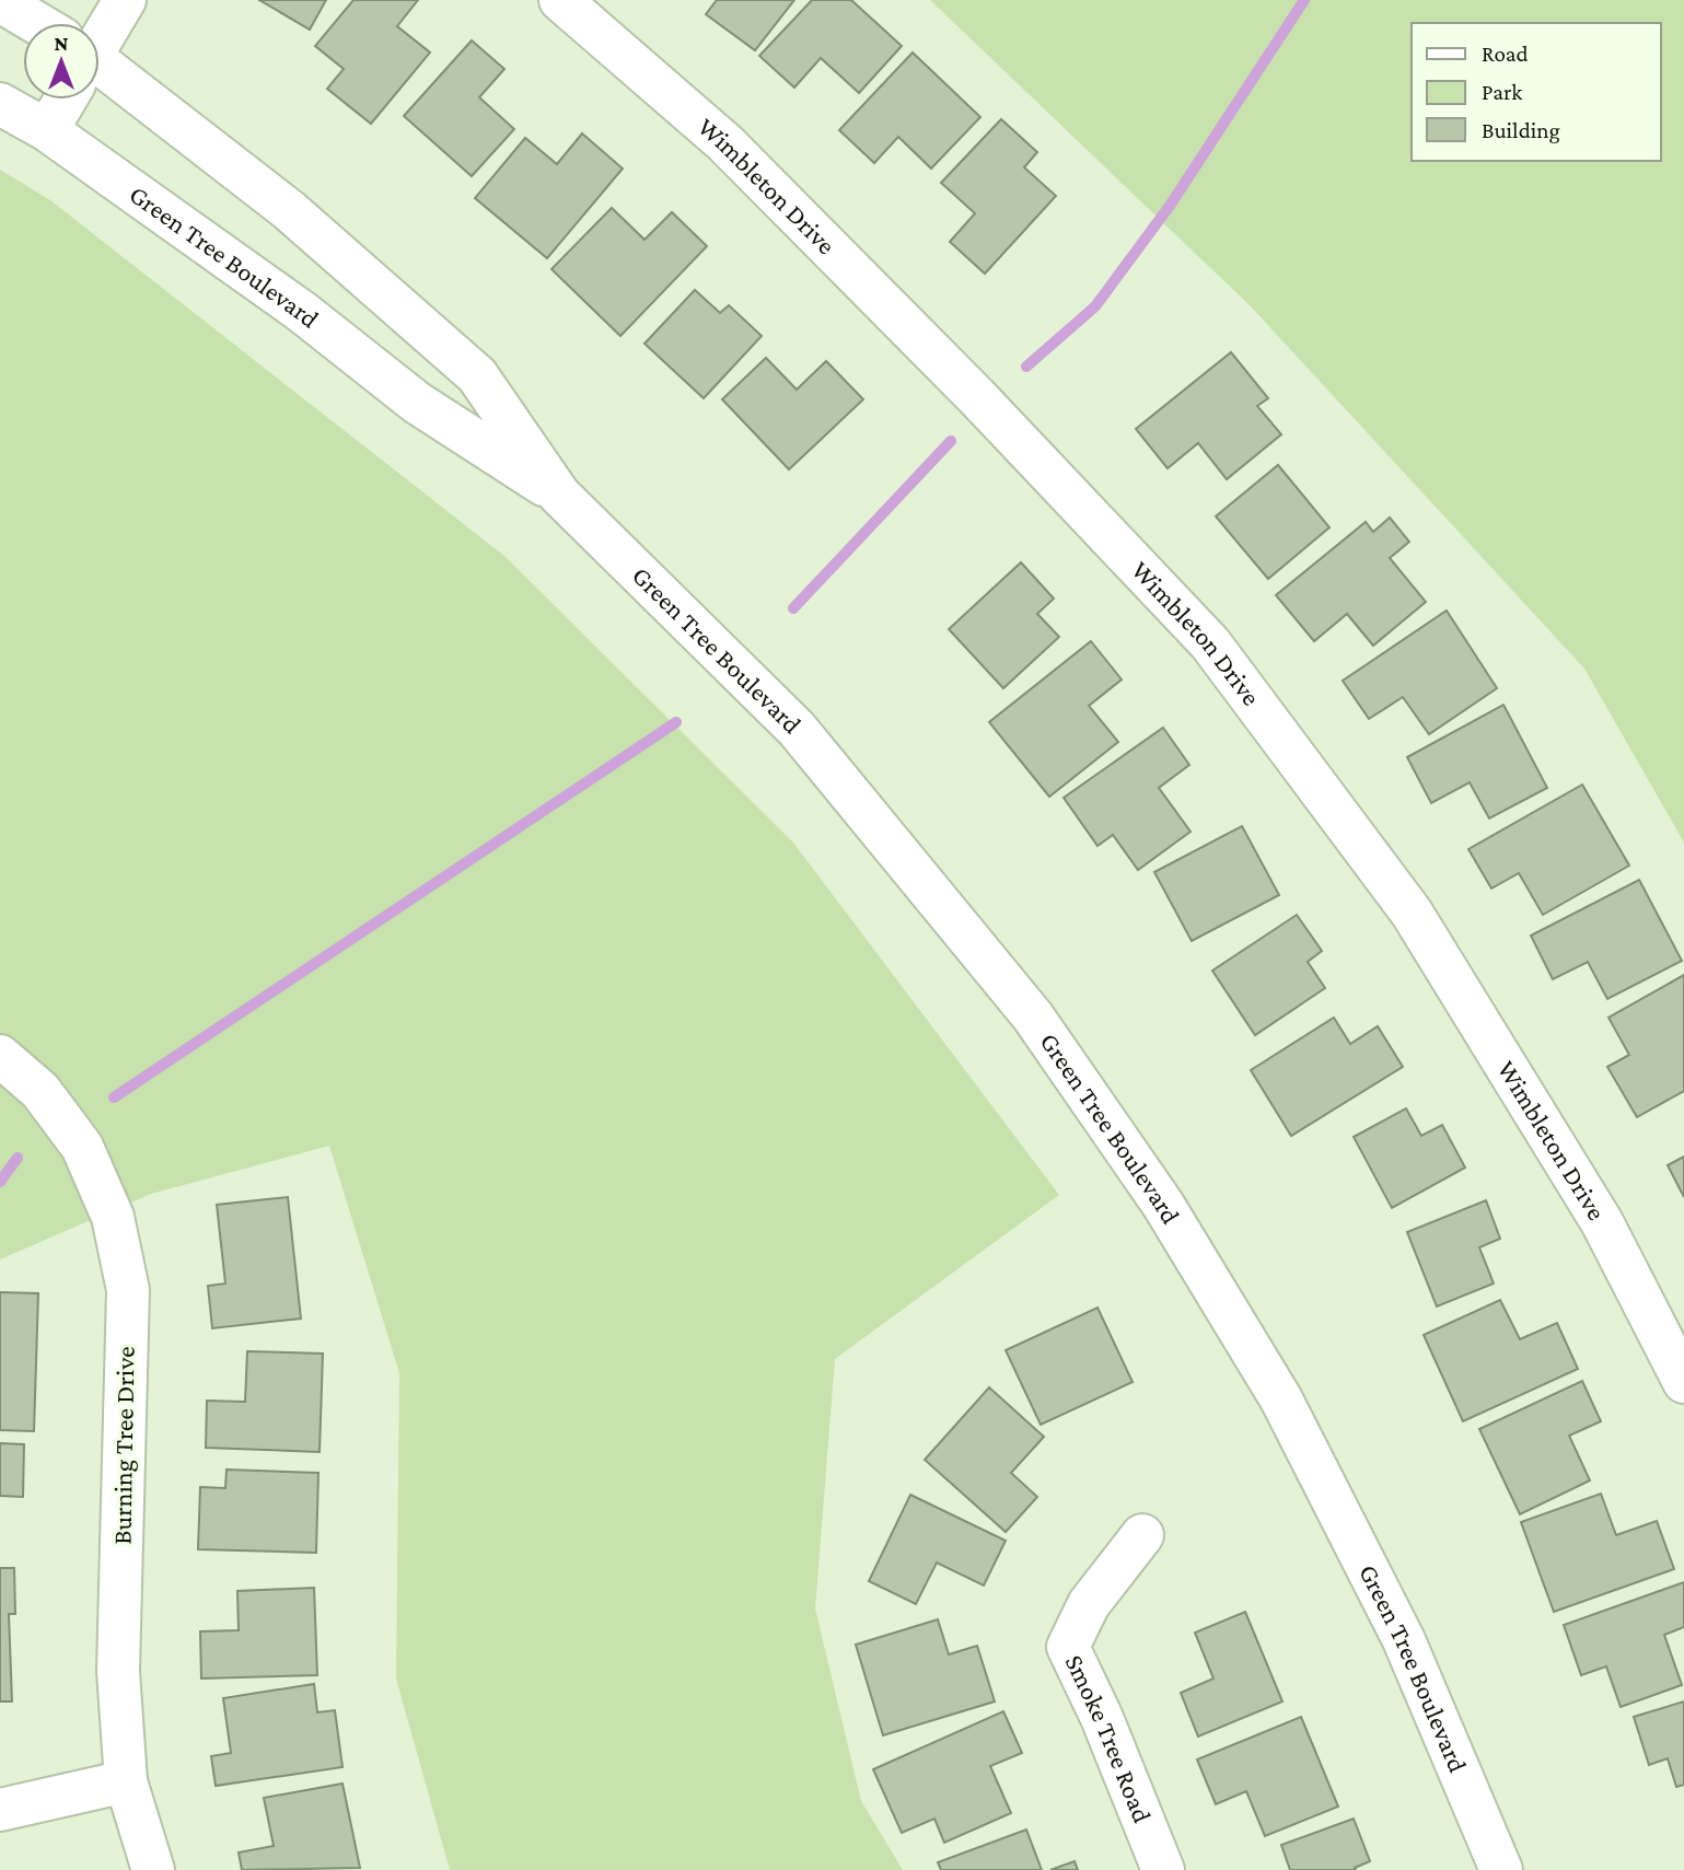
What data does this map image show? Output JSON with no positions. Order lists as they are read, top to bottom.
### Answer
{
  "streets": {
    "street": [
      "Wimbleton Drive",
      "Green Tree Boulevard",
      "Burning Tree Drive",
      "Smoke Tree Road"
    ]
  },
  "legend": ["Road", "Park", "Building"],
  "north": "top"
}
